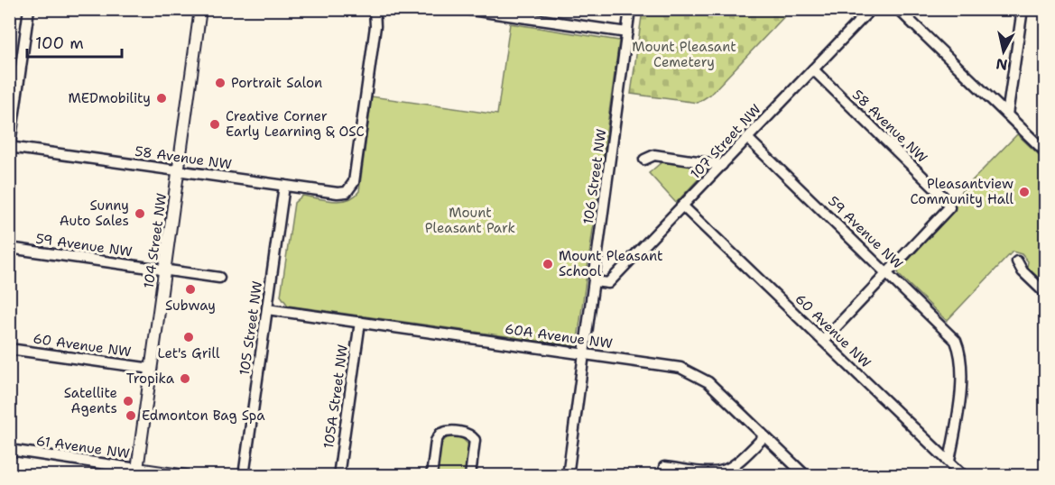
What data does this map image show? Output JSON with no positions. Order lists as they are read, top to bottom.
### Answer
{
  "streets": {
    "main road": ["104 Street NW", "61 Avenue NW"],
    "street": [
      "58 Avenue NW",
      "107 Street NW",
      "106 Street NW",
      "59 Avenue NW",
      "105 Street NW",
      "60 Avenue NW",
      "60A Avenue NW",
      "105A Street NW"
    ]
  },
  "crossings": [
    ["58 Avenue NW", "107 Street NW"],
    ["58 Avenue NW", "59 Avenue NW"],
    ["58 Avenue NW", "104 Street NW"],
    ["58 Avenue NW", "105 Street NW"],
    ["107 Street NW", "106 Street NW"],
    ["107 Street NW", "59 Avenue NW"],
    ["107 Street NW", "60 Avenue NW"],
    ["106 Street NW", "60A Avenue NW"],
    ["59 Avenue NW", "104 Street NW"],
    ["59 Avenue NW", "60 Avenue NW"],
    ["104 Street NW", "60 Avenue NW"],
    ["104 Street NW", "61 Avenue NW"],
    ["105 Street NW", "60A Avenue NW"],
    ["60A Avenue NW", "105A Street NW"]
  ],
  "parks": ["Mount Pleasant Cemetery", "Mount Pleasant Park"],
  "places": [
    "Portrait Salon",
    "MEDmobility",
    "Creative Corner Early Learning & OSC",
    "Pleasantview Community Hall",
    "Sunny Auto Sales",
    "Mount Pleasant School",
    "Subway",
    "Let's Grill",
    "Tropika",
    "Satellite Agents",
    "Edmonton Bag Spa"
  ],
  "scale_bar": "100 m",
  "north": "bottom"
}
